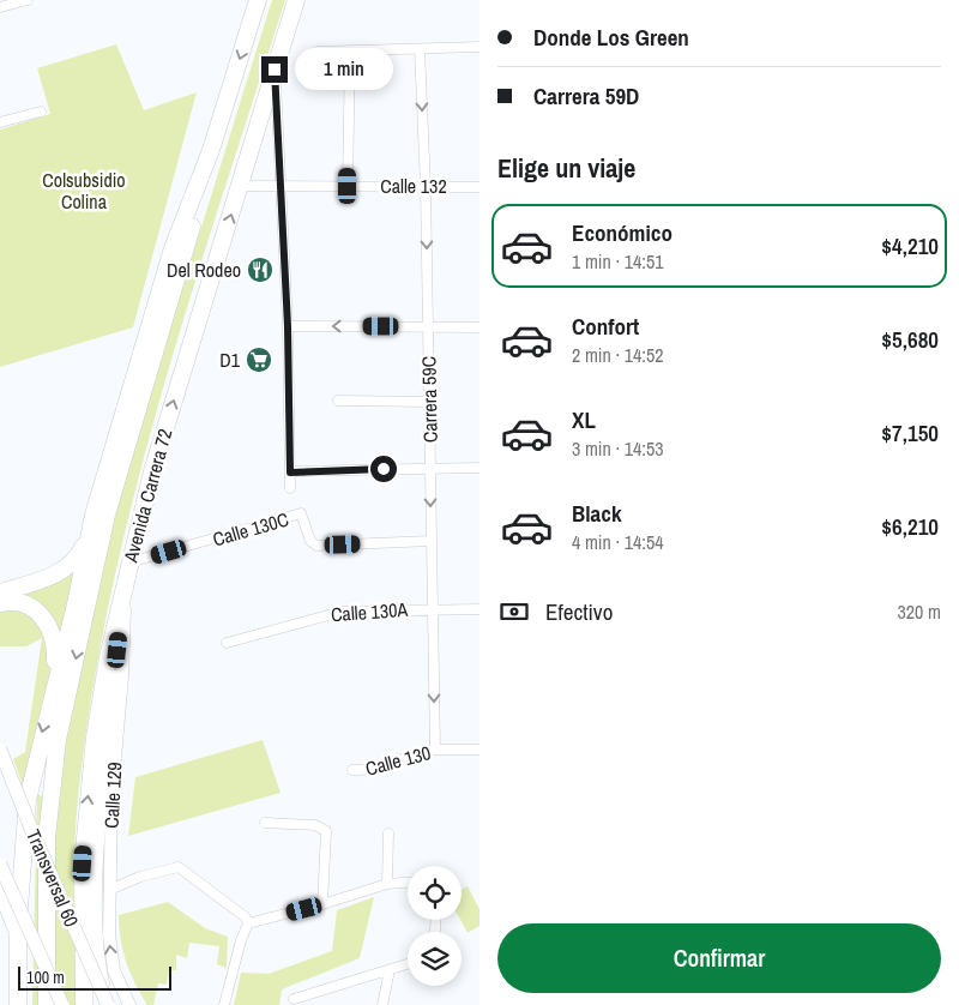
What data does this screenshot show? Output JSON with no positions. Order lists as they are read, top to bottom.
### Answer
{
  "streets": {
    "highway": ["Avenida Carrera 72"],
    "main road": ["Calle 129", "Transversal 60"],
    "street": [
      "Calle 132",
      "Carrera 59C",
      "Calle 130C",
      "Calle 130A",
      "Calle 130"
    ]
  },
  "crossings": [
    ["Calle 132", "Carrera 59C"],
    ["Calle 132", "Avenida Carrera 72"],
    ["Carrera 59C", "Calle 130C"],
    ["Carrera 59C", "Calle 130A"],
    ["Carrera 59C", "Calle 130"],
    ["Avenida Carrera 72", "Calle 130C"],
    ["Avenida Carrera 72", "Calle 129"]
  ],
  "one_way": ["Carrera 59C"],
  "parks": ["Colsubsidio Colina"],
  "places": {
    "restaurant": ["Del Rodeo"],
    "supermarket": ["D1"]
  },
  "scale_bar": "100 m",
  "page": {
    "banner": ["Donde Los Green", "Carrera 59D"],
    "bubble": "1 min",
    "heading": "Elige un viaje",
    "list": [
      {
        "name": "Económico",
        "note": "1 min · 14:51",
        "value": "$4,210"
      },
      {
        "name": "Confort",
        "note": "2 min · 14:52",
        "value": "$5,680"
      },
      {
        "name": "XL",
        "note": "3 min · 14:53",
        "value": "$7,150"
      },
      {
        "name": "Black",
        "note": "4 min · 14:54",
        "value": "$6,210"
      }
    ],
    "pay": ["Efectivo", "320 m"],
    "buttons": "Confirmar",
    "scale": "100 m"
  }
}
